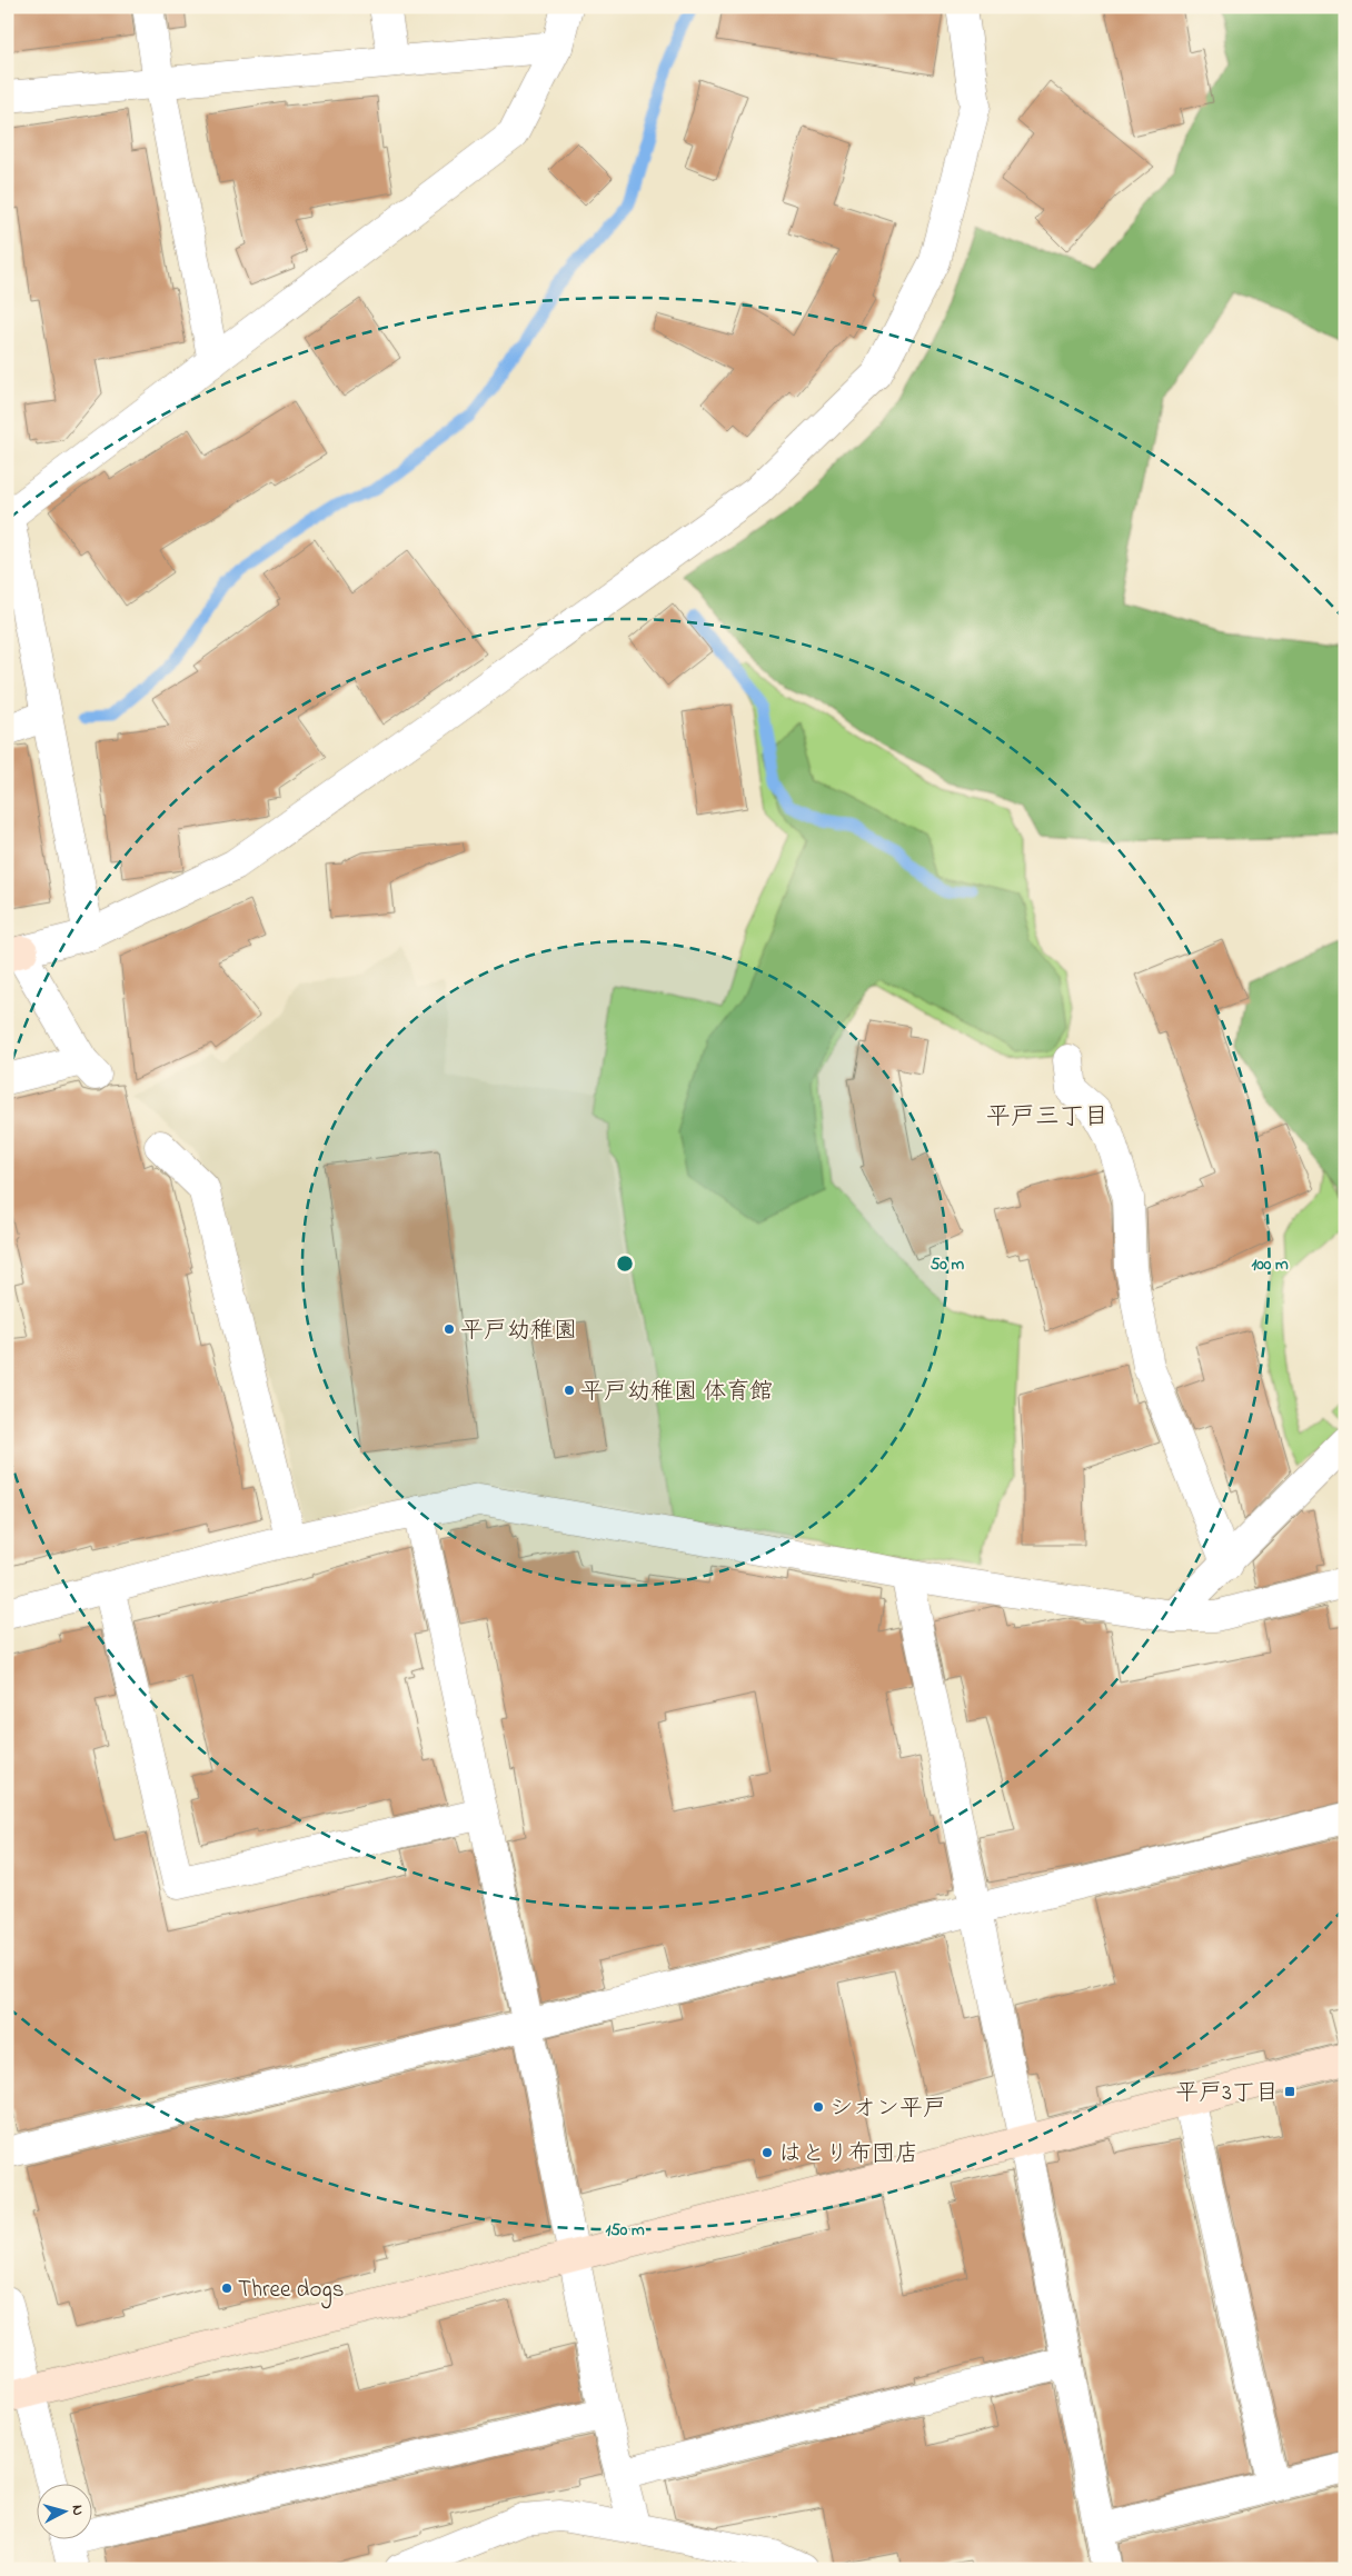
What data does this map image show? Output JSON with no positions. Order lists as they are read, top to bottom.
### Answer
{
  "districts": ["平戸三丁目"],
  "places": {
    "other": [
      "平戸幼稚園",
      "平戸幼稚園 体育館",
      "シオン平戸",
      "はとり布団店",
      "Three dogs"
    ],
    "transit": ["平戸3丁目"]
  },
  "north": "right",
  "rings": ["50 m", "100 m", "150 m"]
}
